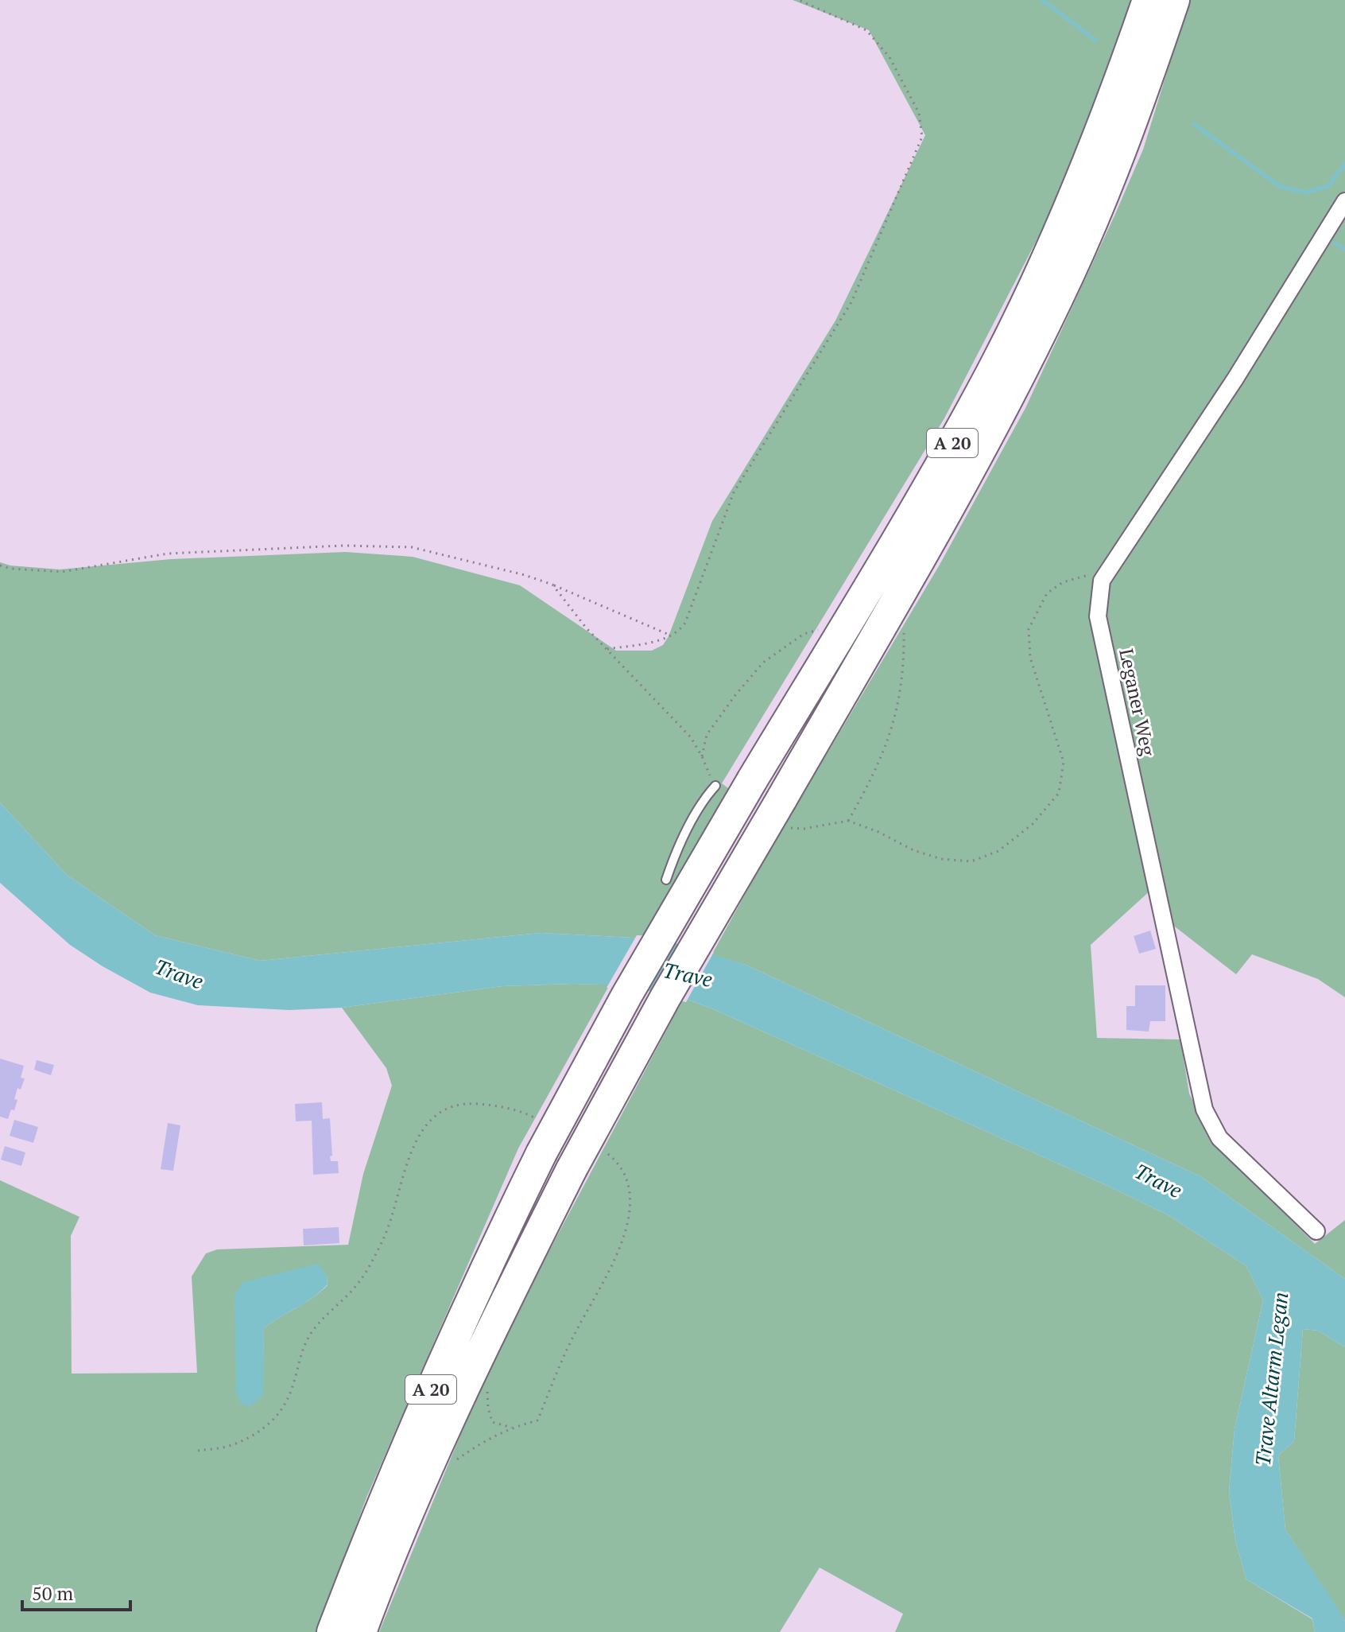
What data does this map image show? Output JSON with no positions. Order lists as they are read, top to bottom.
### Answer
{
  "streets": {
    "highway": ["A 20"],
    "street": ["Leganer Weg"]
  },
  "water": ["Trave", "Trave Altarm Legan"],
  "scale_bar": "50 m"
}
